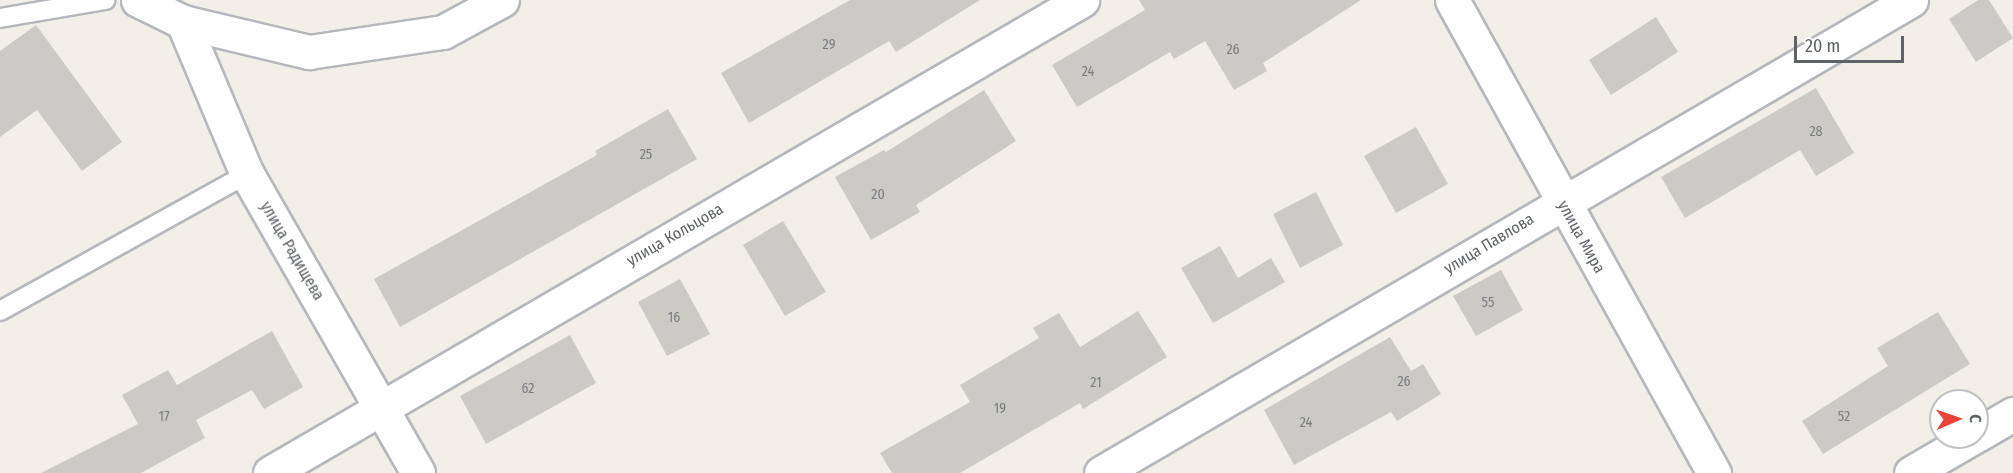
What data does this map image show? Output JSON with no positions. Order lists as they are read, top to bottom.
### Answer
{
  "streets": {
    "street": [
      "улица Кольцова",
      "улица Мира",
      "улица Павлова",
      "улица Радищева"
    ]
  },
  "crossings": [
    ["улица Кольцова", "улица Радищева"],
    ["улица Мира", "улица Павлова"]
  ],
  "house_numbers": [
    "29",
    "26",
    "24",
    "28",
    "25",
    "20",
    "55",
    "16",
    "26",
    "21",
    "62",
    "19",
    "17",
    "52",
    "24"
  ],
  "scale_bar": "20 m",
  "north": "right"
}
